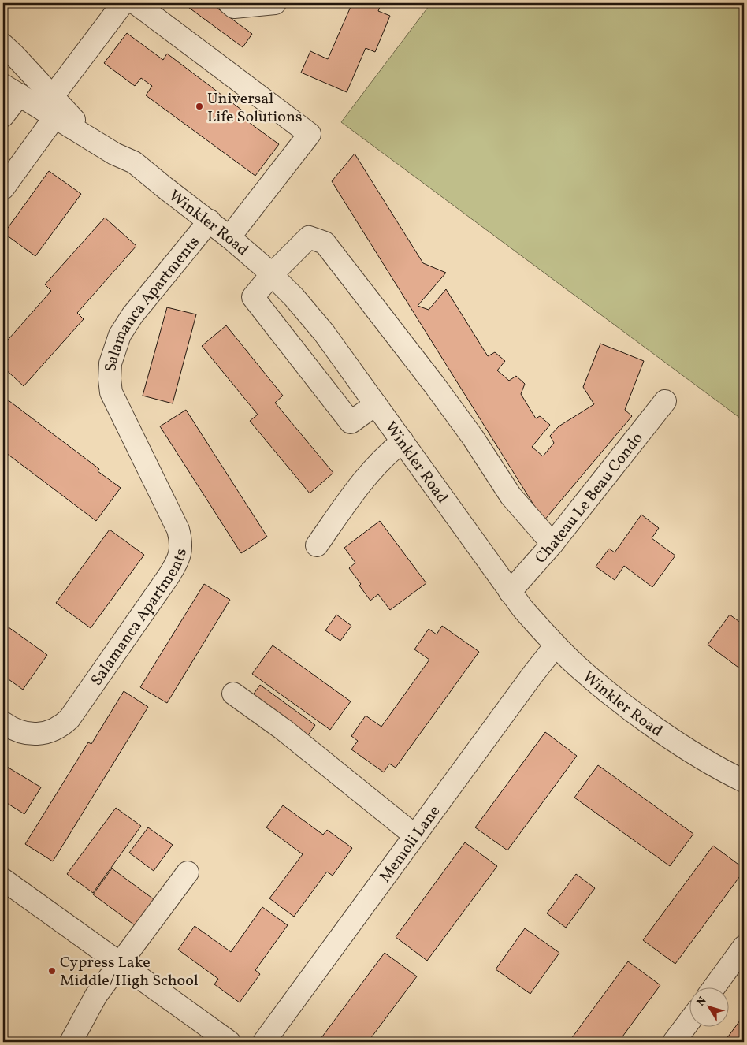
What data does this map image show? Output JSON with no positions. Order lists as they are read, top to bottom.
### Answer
{
  "streets": {
    "street": [
      "Winkler Road",
      "Salamanca Apartments",
      "Chateau Le Beau Condo",
      "Memoli Lane"
    ]
  },
  "crossings": [
    ["Winkler Road", "Salamanca Apartments"],
    ["Winkler Road", "Chateau Le Beau Condo"],
    ["Winkler Road", "Memoli Lane"]
  ],
  "places": ["Universal Life Solutions", "Cypress Lake Middle/High School"],
  "north": "top left"
}
